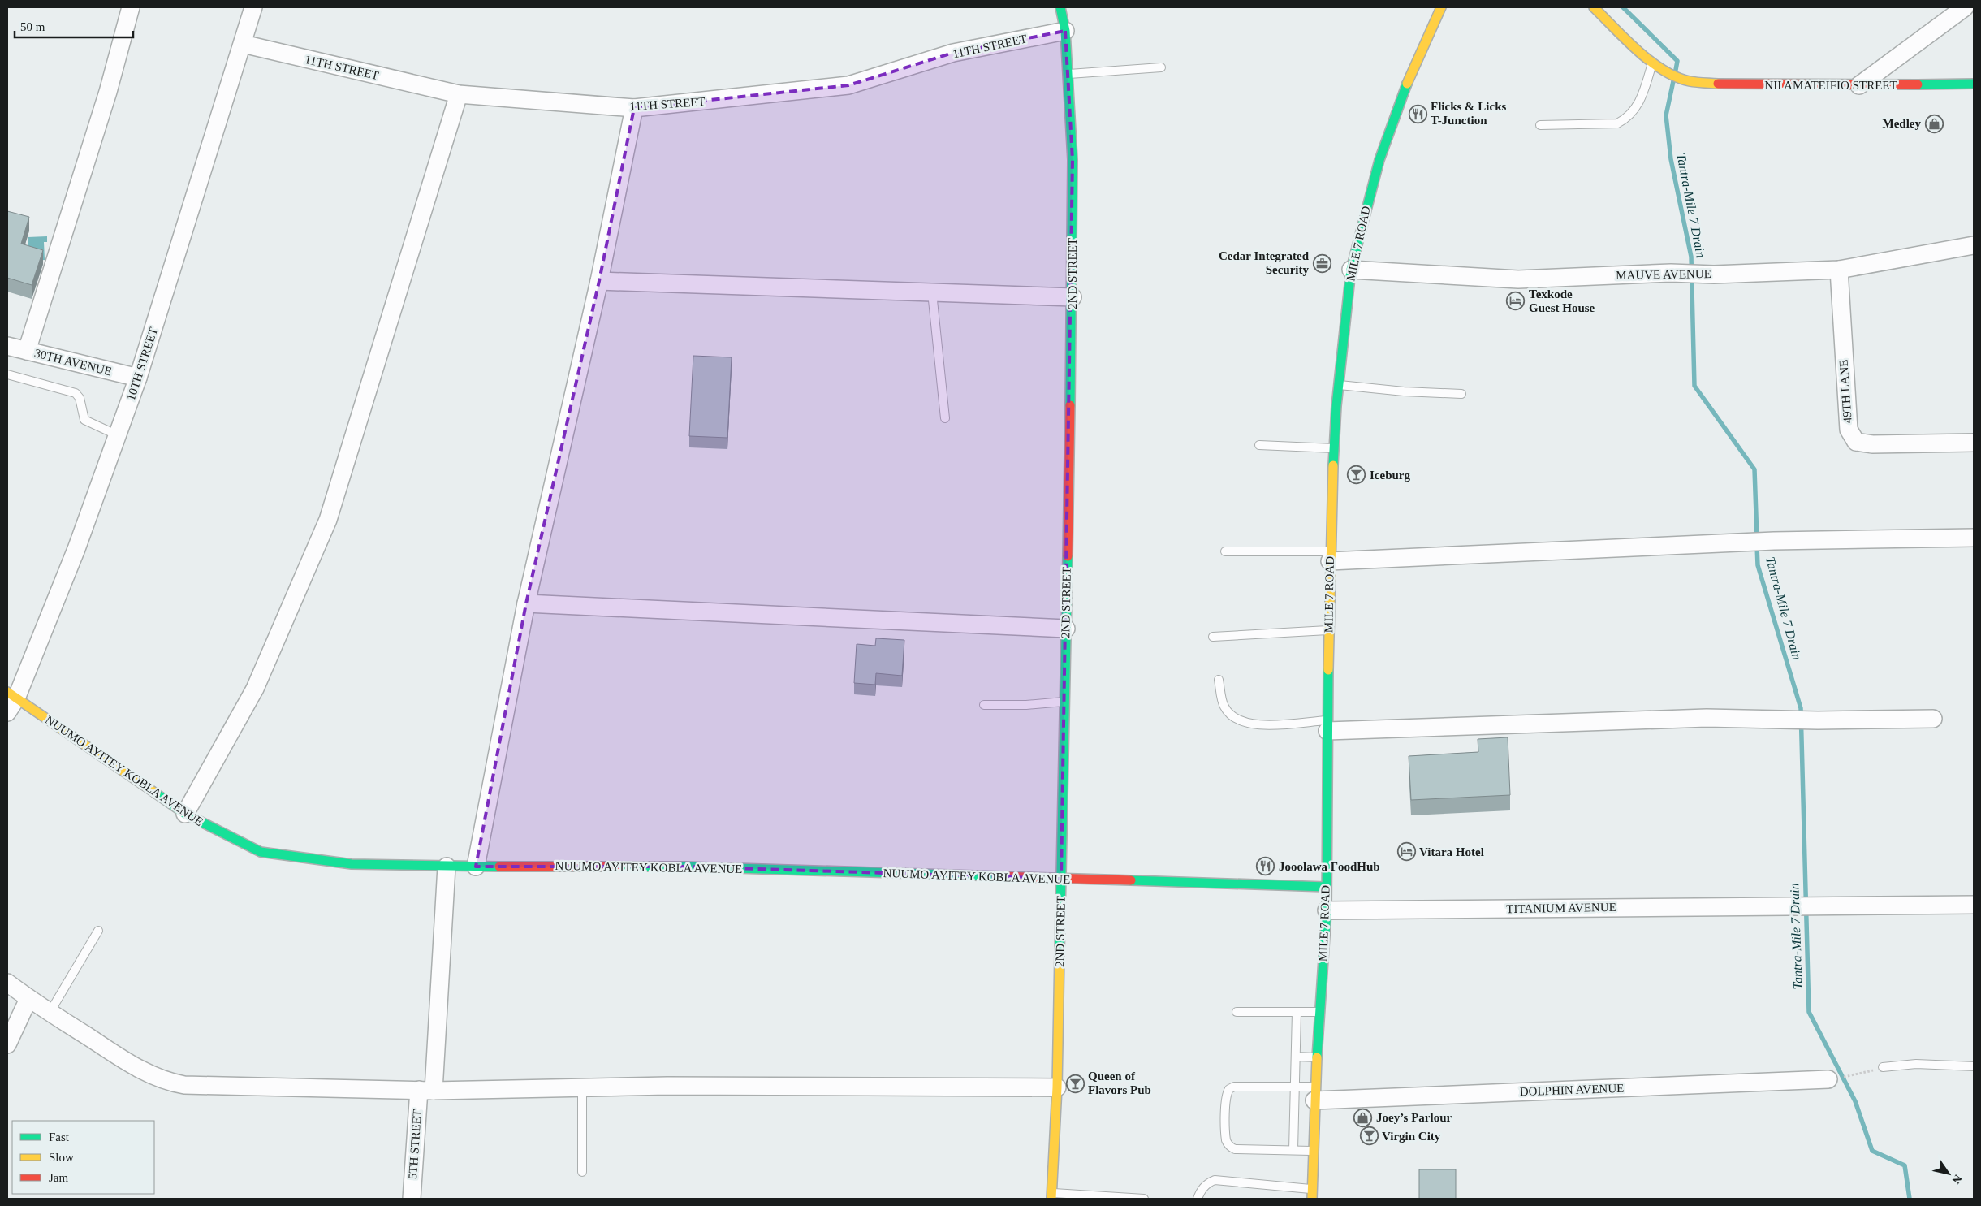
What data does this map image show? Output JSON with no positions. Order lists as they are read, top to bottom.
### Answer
{
  "streets": {
    "street": [
      "11TH STREET",
      "NII AMATEIFIO STREET",
      "MILE 7 ROAD",
      "2ND STREET",
      "MAUVE AVENUE",
      "30TH AVENUE",
      "10TH STREET",
      "49TH LANE",
      "NUUMO AYITEY KOBLA AVENUE",
      "TITANIUM AVENUE",
      "DOLPHIN AVENUE",
      "5TH STREET"
    ]
  },
  "crossings": [
    ["11TH STREET", "2ND STREET"],
    ["11TH STREET", "10TH STREET"],
    ["MILE 7 ROAD", "MAUVE AVENUE"],
    ["MILE 7 ROAD", "NUUMO AYITEY KOBLA AVENUE"],
    ["MILE 7 ROAD", "TITANIUM AVENUE"],
    ["MILE 7 ROAD", "DOLPHIN AVENUE"],
    ["2ND STREET", "NUUMO AYITEY KOBLA AVENUE"],
    ["MAUVE AVENUE", "49TH LANE"],
    ["30TH AVENUE", "10TH STREET"],
    ["10TH STREET", "NUUMO AYITEY KOBLA AVENUE"],
    ["NUUMO AYITEY KOBLA AVENUE", "5TH STREET"]
  ],
  "water": ["Tantra-Mile 7 Drain"],
  "places": {
    "restaurant": ["Flicks & Licks T-Junction", "Jooolawa FoodHub"],
    "shop": ["Medley", "Joey’s Parlour"],
    "office": ["Cedar Integrated Security"],
    "hotel": ["Texkode Guest House", "Vitara Hotel"],
    "bar": ["Iceburg", "Queen of Flavors Pub", "Virgin City"]
  },
  "legend": ["Fast", "Slow", "Jam"],
  "scale_bar": "50 m",
  "north": "bottom right"
}
